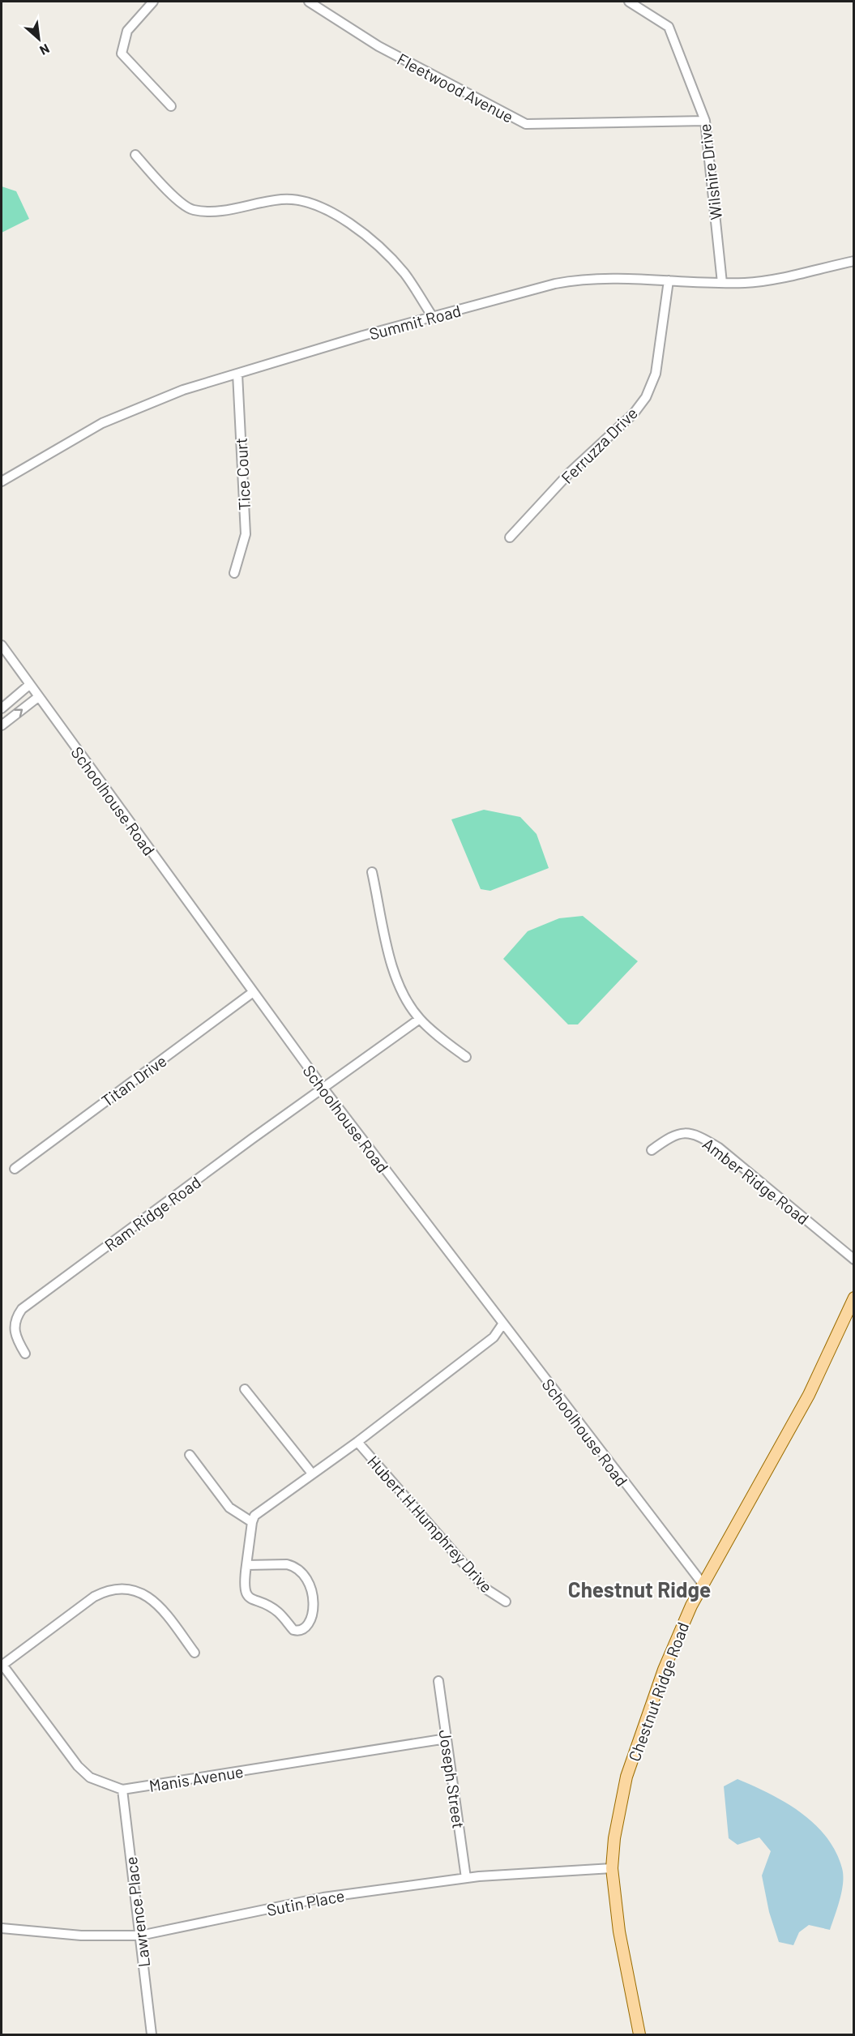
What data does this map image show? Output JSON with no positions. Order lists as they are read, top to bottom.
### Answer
{
  "streets": {
    "main road": ["Chestnut Ridge Road"],
    "street": [
      "Fleetwood Avenue",
      "Wilshire Drive",
      "Summit Road",
      "Ferruzza Drive",
      "Tice Court",
      "Schoolhouse Road",
      "Titan Drive",
      "Amber Ridge Road",
      "Ram Ridge Road",
      "Hubert H Humphrey Drive",
      "Manis Avenue",
      "Joseph Street",
      "Sutin Place",
      "Lawrence Place"
    ]
  },
  "crossings": [
    ["Fleetwood Avenue", "Wilshire Drive"],
    ["Wilshire Drive", "Summit Road"],
    ["Summit Road", "Ferruzza Drive"],
    ["Summit Road", "Tice Court"],
    ["Schoolhouse Road", "Titan Drive"],
    ["Schoolhouse Road", "Ram Ridge Road"],
    ["Schoolhouse Road", "Hubert H Humphrey Drive"],
    ["Schoolhouse Road", "Chestnut Ridge Road"],
    ["Chestnut Ridge Road", "Sutin Place"],
    ["Manis Avenue", "Joseph Street"],
    ["Manis Avenue", "Lawrence Place"],
    ["Joseph Street", "Sutin Place"],
    ["Sutin Place", "Lawrence Place"]
  ],
  "districts": ["Chestnut Ridge"],
  "north": "bottom right"
}
